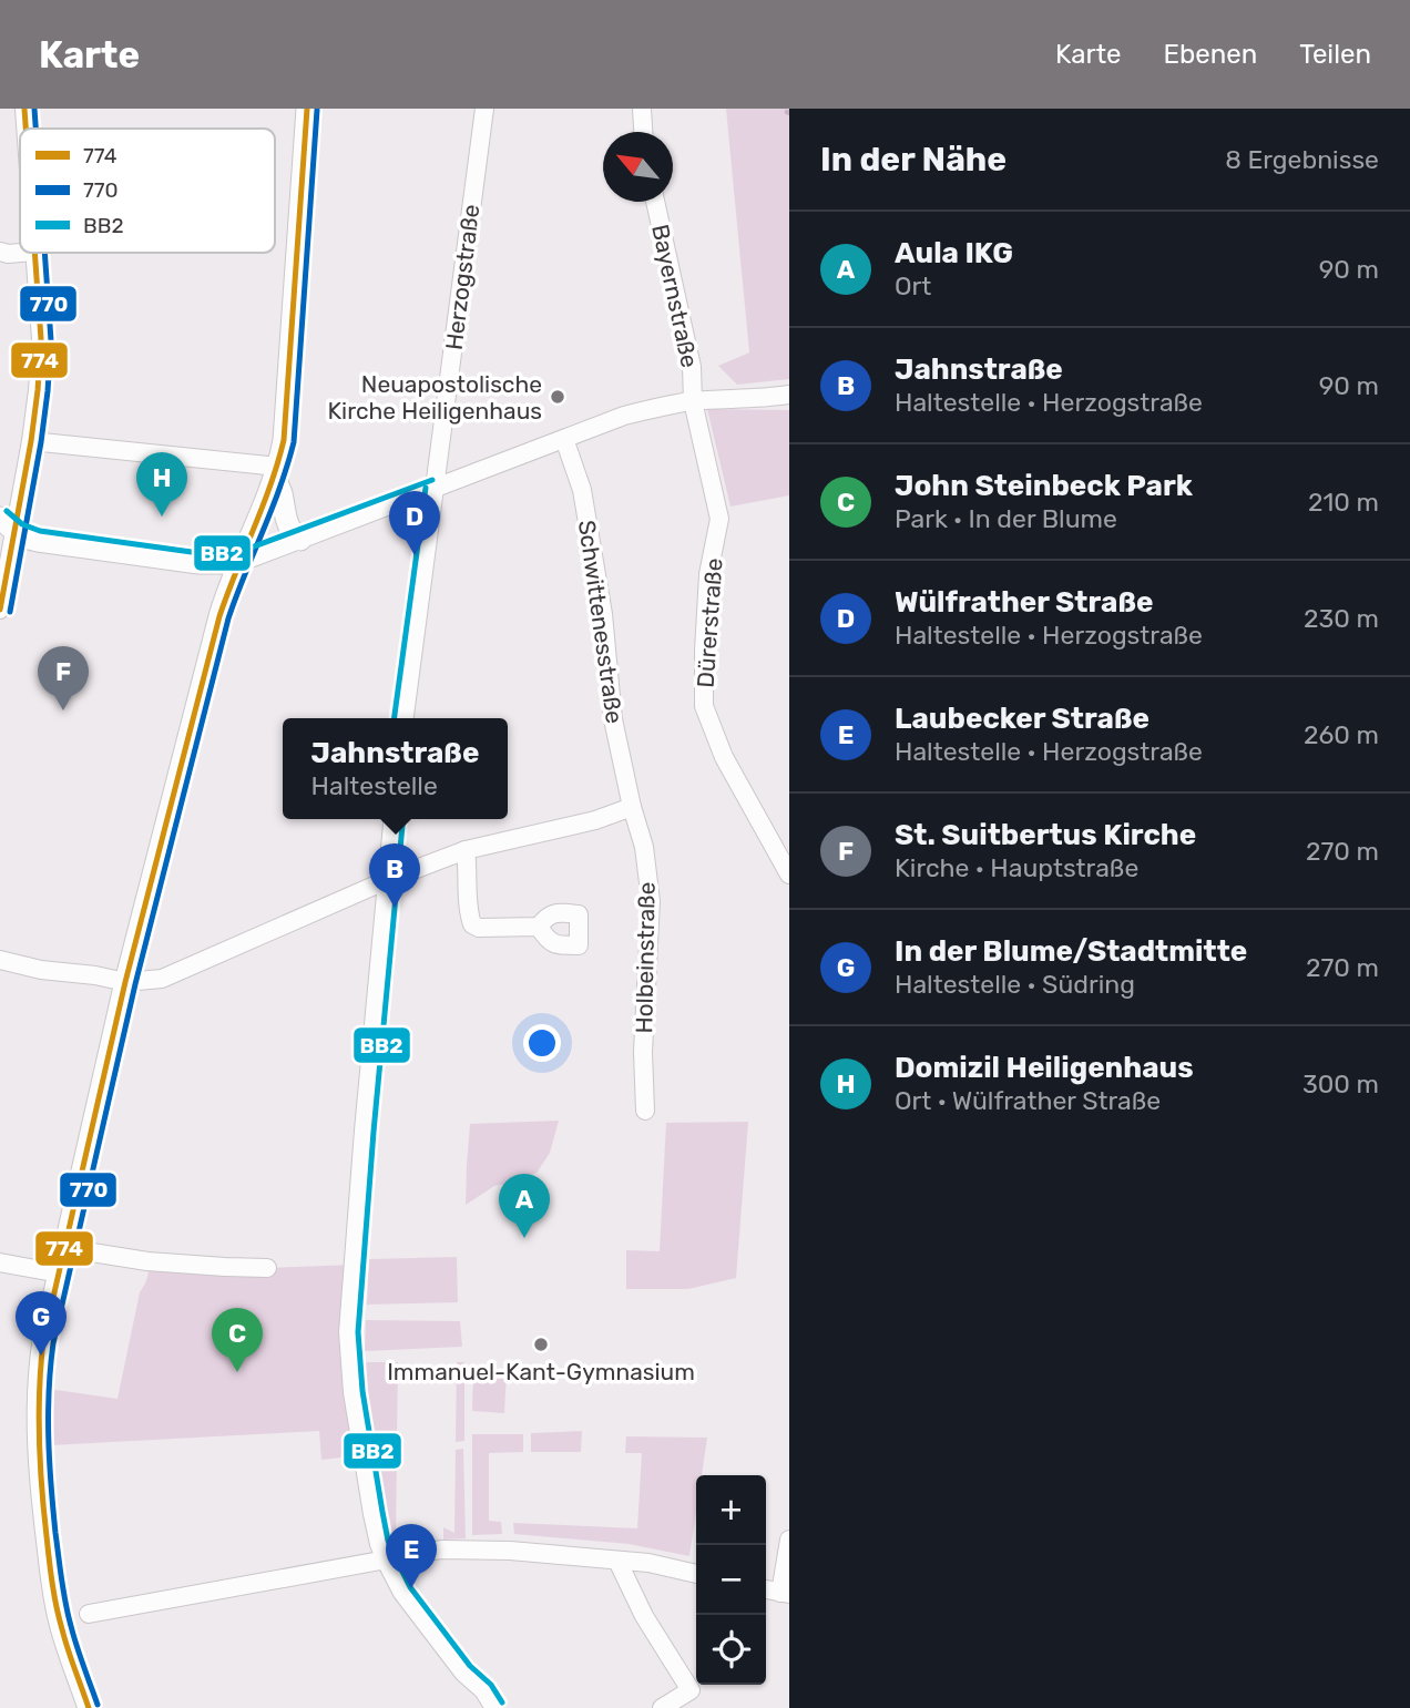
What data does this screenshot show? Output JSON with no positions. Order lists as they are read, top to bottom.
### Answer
{
  "streets": {
    "street": [
      "Herzogstraße",
      "Bayernstraße",
      "Schwittenesstraße",
      "Dürerstraße",
      "Holbeinstraße"
    ]
  },
  "crossings": [
    ["Bayernstraße", "Dürerstraße"],
    ["Schwittenesstraße", "Holbeinstraße"]
  ],
  "places": ["Neuapostolische Kirche Heiligenhaus", "Immanuel-Kant-Gymnasium"],
  "lines": ["transit line 774", "transit line 770", "transit line BB2"],
  "legend": ["774", "770", "BB2"],
  "north": "top left",
  "page": {
    "header": "Karte",
    "nav": ["Karte", "Ebenen", "Teilen"],
    "heading": ["In der Nähe", "8 Ergebnisse"],
    "list": [
      {
        "mark": "A",
        "name": "Aula IKG",
        "note": "Ort",
        "value": "90 m"
      },
      {
        "mark": "B",
        "name": "Jahnstraße",
        "note": "Haltestelle · Herzogstraße",
        "value": "90 m"
      },
      {
        "mark": "C",
        "name": "John Steinbeck Park",
        "note": "Park · In der Blume",
        "value": "210 m"
      },
      {
        "mark": "D",
        "name": "Wülfrather Straße",
        "note": "Haltestelle · Herzogstraße",
        "value": "230 m"
      },
      {
        "mark": "E",
        "name": "Laubecker Straße",
        "note": "Haltestelle · Herzogstraße",
        "value": "260 m"
      },
      {
        "mark": "F",
        "name": "St. Suitbertus Kirche",
        "note": "Kirche · Hauptstraße",
        "value": "270 m"
      },
      {
        "mark": "G",
        "name": "In der Blume/Stadtmitte",
        "note": "Haltestelle · Südring",
        "value": "270 m"
      },
      {
        "mark": "H",
        "name": "Domizil Heiligenhaus",
        "note": "Ort · Wülfrather Straße",
        "value": "300 m"
      }
    ],
    "pins": [
      "H",
      "D",
      "F",
      "B",
      "A",
      "G",
      "C",
      "E"
    ],
    "popup": ["Jahnstraße", "Haltestelle"],
    "map_buttons": ["+", "−"]
  }
}
